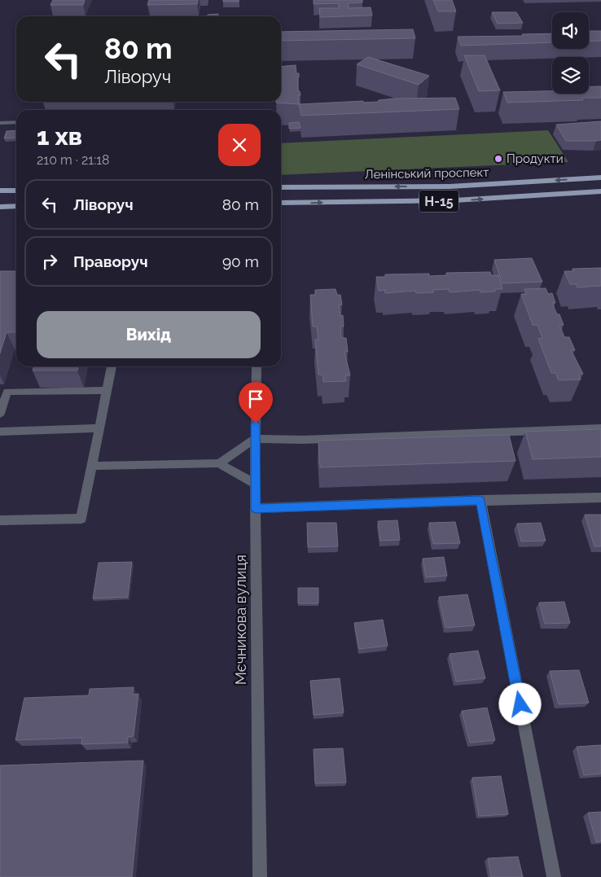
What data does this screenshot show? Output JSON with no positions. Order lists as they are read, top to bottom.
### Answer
{
  "streets": {
    "main road": ["Ленінський проспект", "Н-15"],
    "street": ["Мєчникова вулиця"]
  },
  "places": ["Продукти"],
  "page": {
    "turn": ["80 m", "Ліворуч"],
    "heading": ["1 хв", "210 m · 21:18"],
    "list": [
      {
        "name": "Ліворуч",
        "value": "80 m"
      },
      {
        "name": "Праворуч",
        "value": "90 m"
      }
    ],
    "buttons": "Вихід"
  }
}
